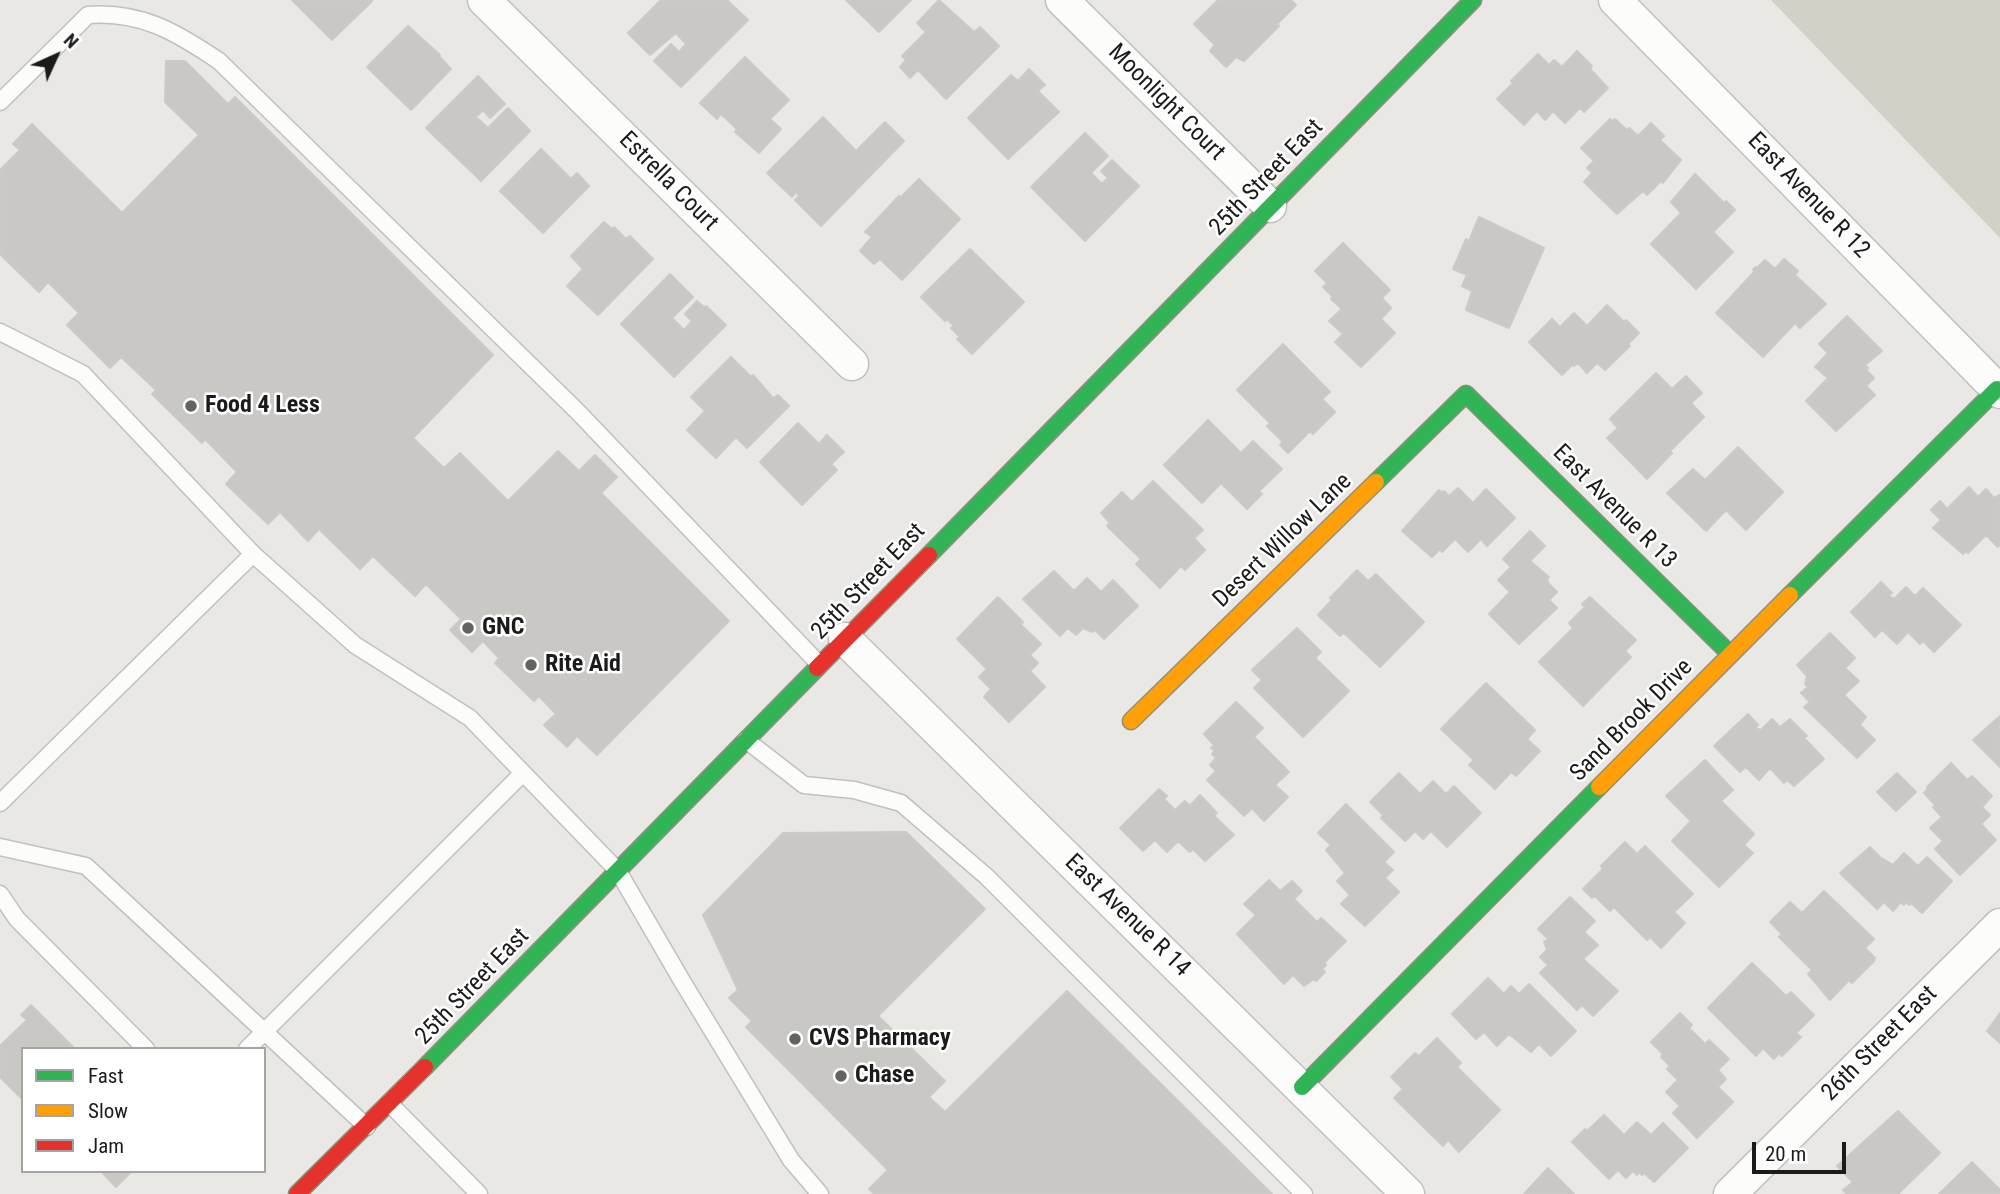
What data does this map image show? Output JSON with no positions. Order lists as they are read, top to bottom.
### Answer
{
  "streets": {
    "street": [
      "Moonlight Court",
      "25th Street East",
      "Estrella Court",
      "East Avenue R 12",
      "East Avenue R 13",
      "Desert Willow Lane",
      "Sand Brook Drive",
      "East Avenue R 14",
      "26th Street East"
    ]
  },
  "crossings": [
    ["Moonlight Court", "25th Street East"],
    ["25th Street East", "East Avenue R 14"],
    ["East Avenue R 12", "Sand Brook Drive"],
    ["East Avenue R 13", "Desert Willow Lane"],
    ["East Avenue R 13", "Sand Brook Drive"],
    ["Sand Brook Drive", "East Avenue R 14"]
  ],
  "places": [
    "Food 4 Less",
    "GNC",
    "Rite Aid",
    "CVS Pharmacy",
    "Chase"
  ],
  "legend": ["Fast", "Slow", "Jam"],
  "scale_bar": "20 m",
  "north": "top right"
}
